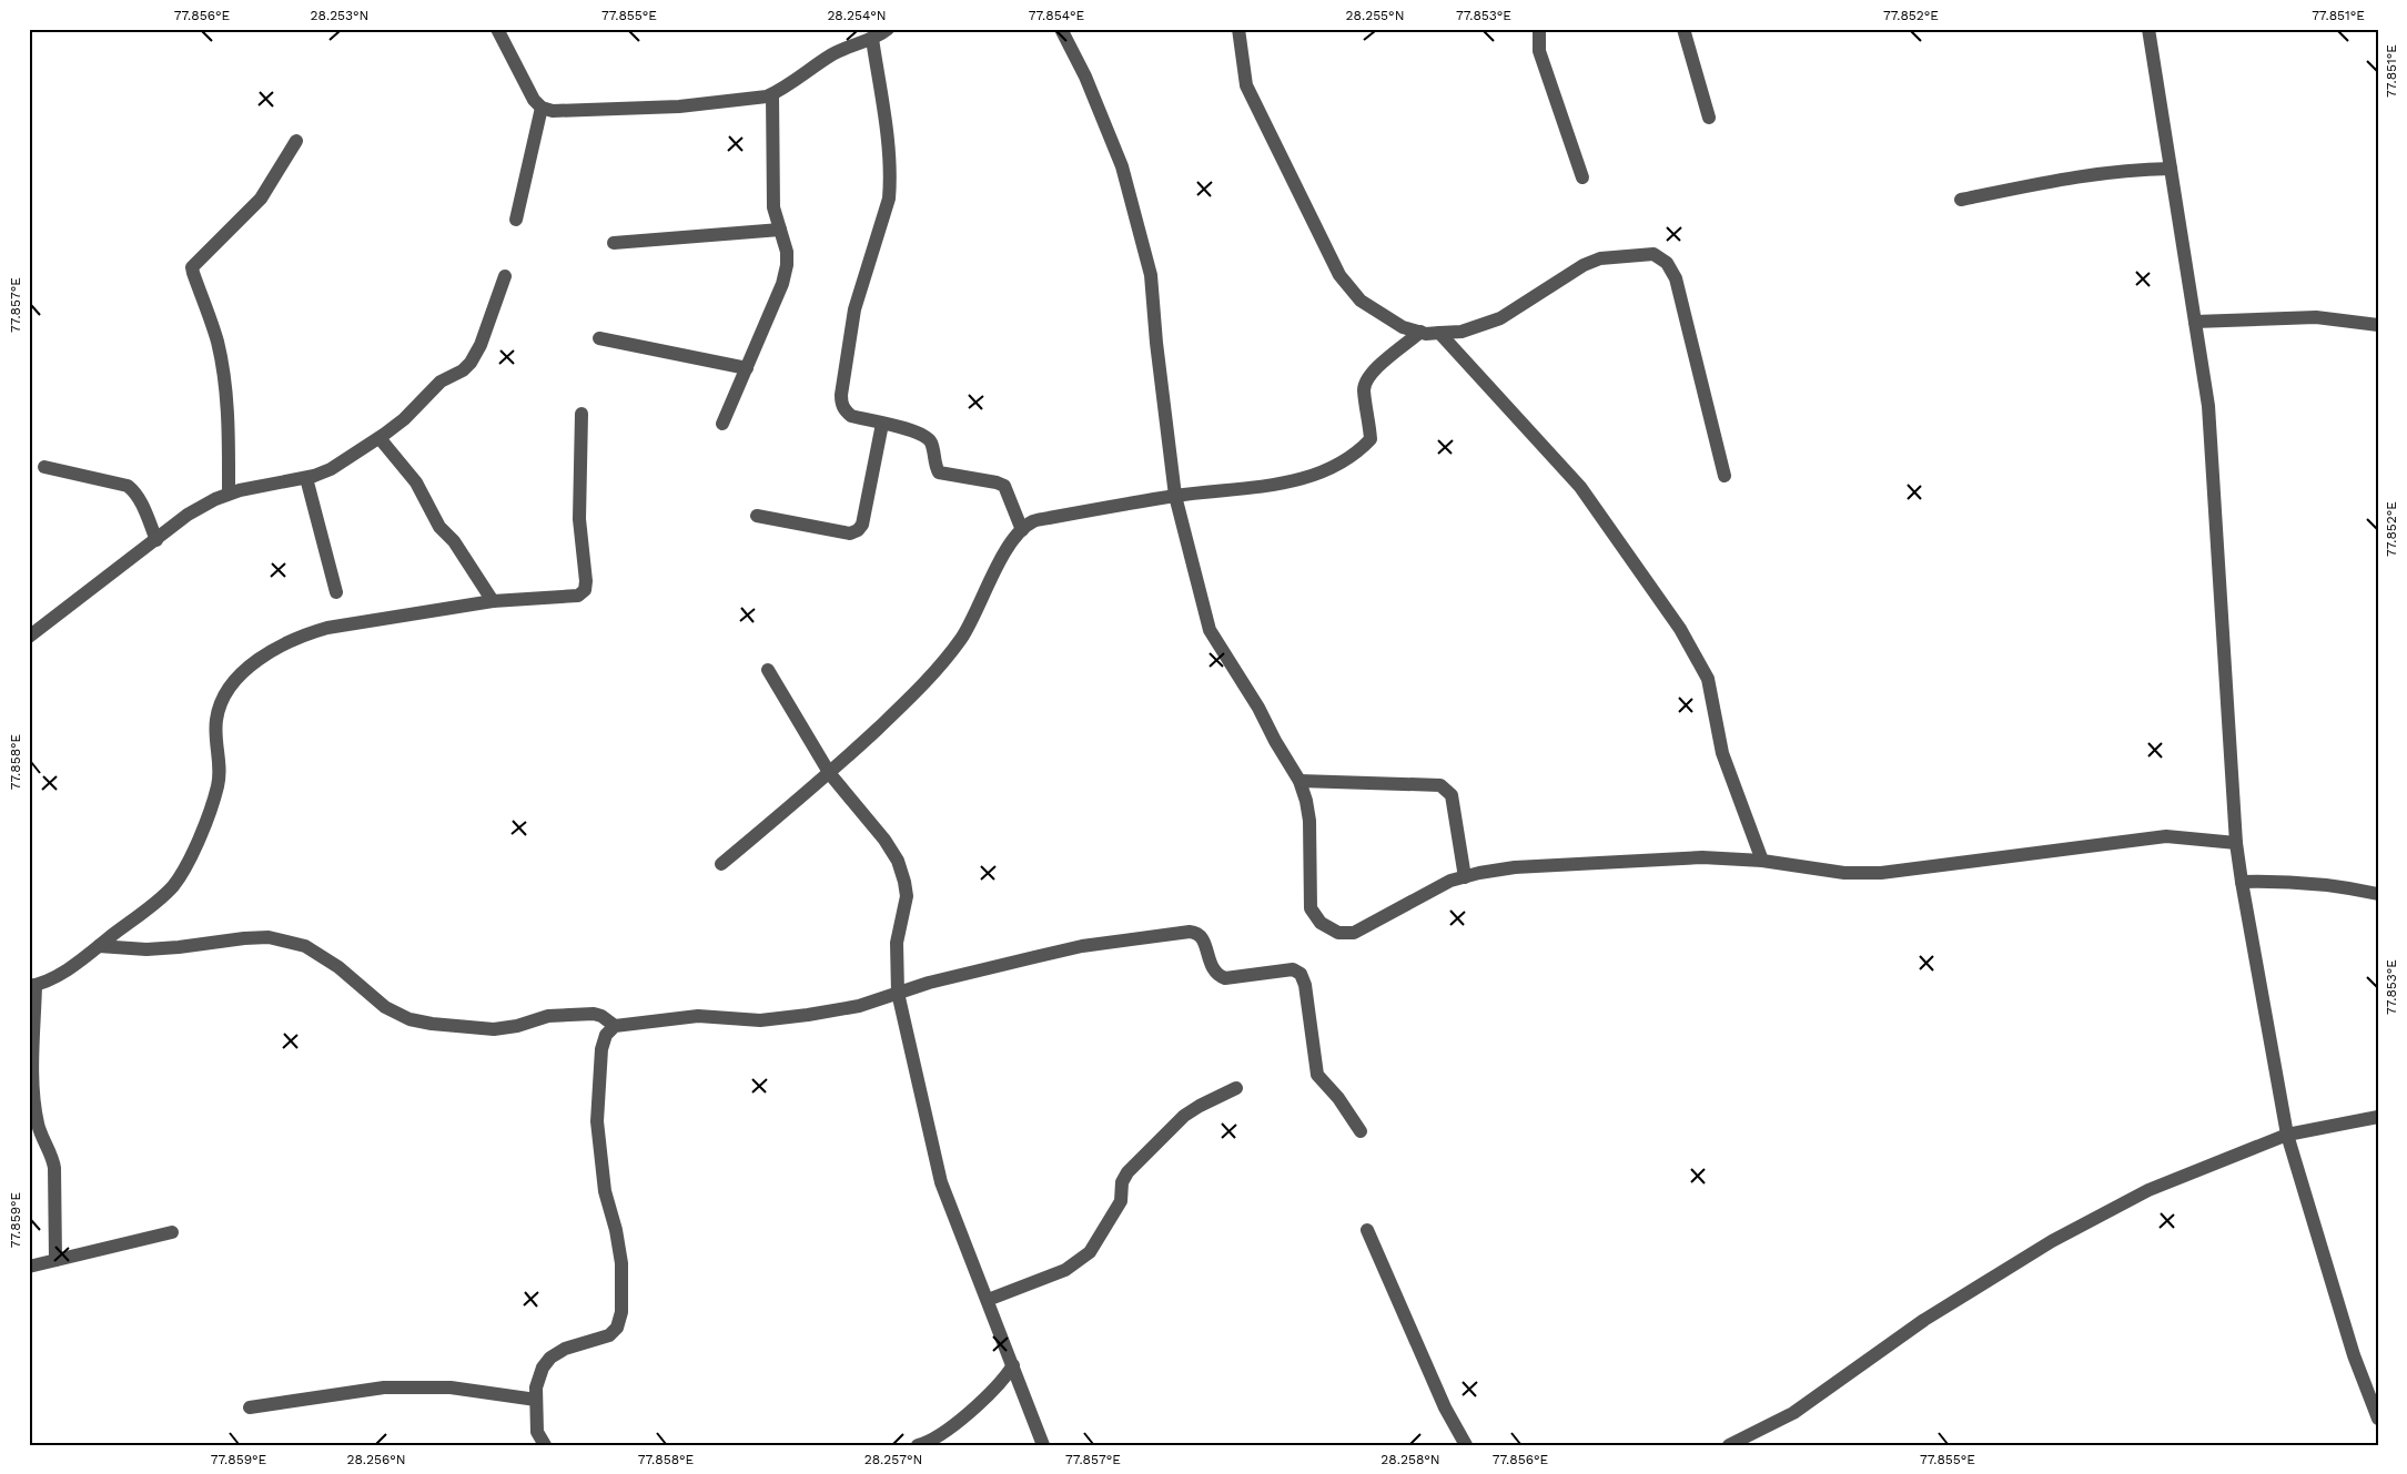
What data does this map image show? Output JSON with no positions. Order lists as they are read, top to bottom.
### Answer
{
  "coordinates": [
    "77.856°E",
    "28.253°N",
    "77.855°E",
    "28.254°N",
    "77.854°E",
    "28.255°N",
    "77.853°E",
    "77.852°E",
    "77.851°E",
    "77.857°E",
    "77.858°E",
    "77.859°E",
    "28.256°N",
    "28.257°N",
    "28.258°N"
  ]
}
